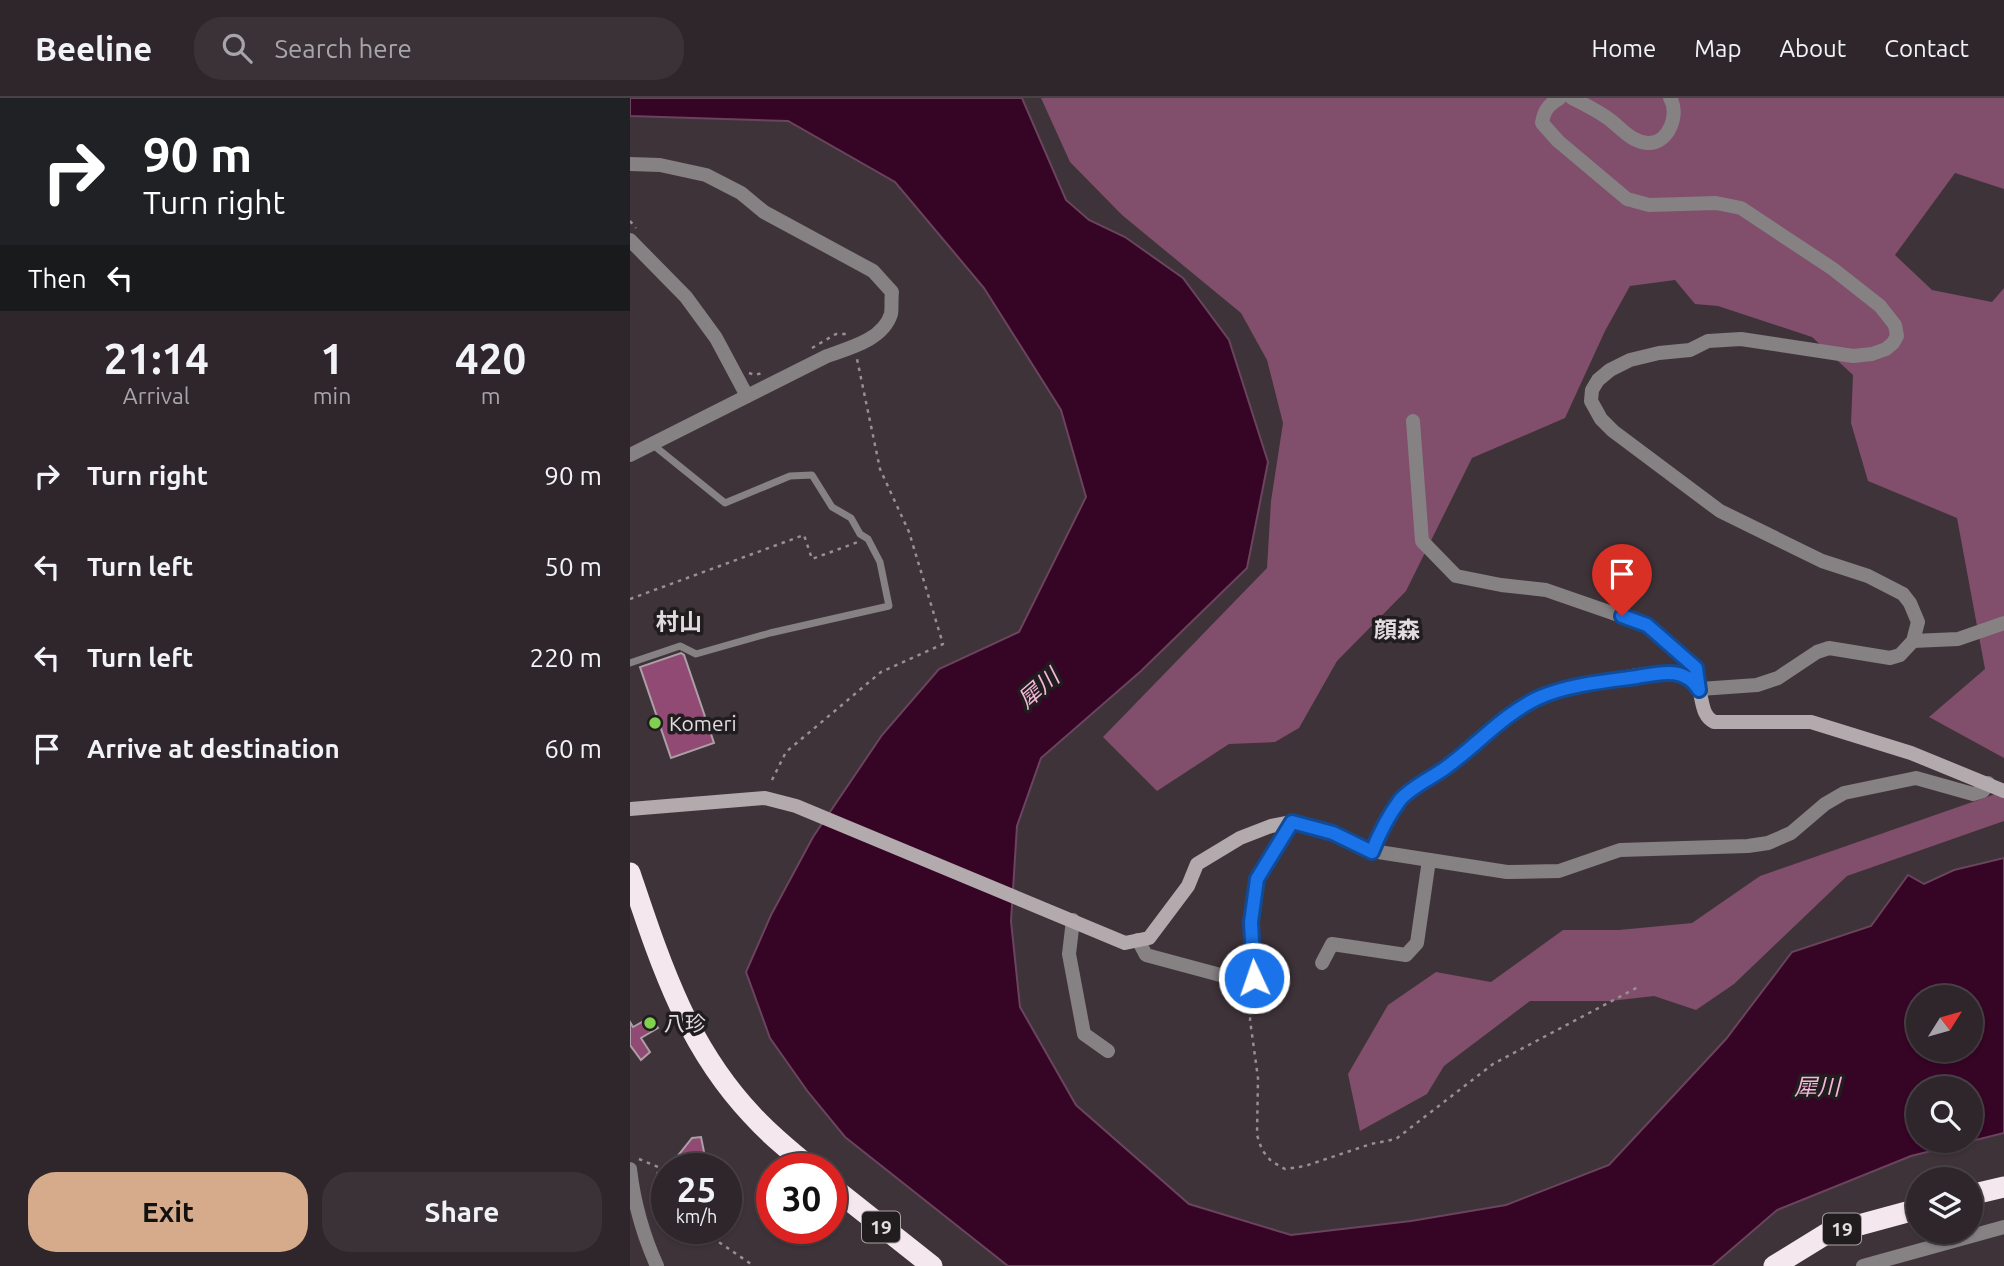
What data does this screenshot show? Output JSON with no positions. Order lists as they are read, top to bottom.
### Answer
{
  "streets": {
    "highway": ["19"]
  },
  "districts": ["村山", "顔森"],
  "water": ["犀川"],
  "places": ["Komeri", "八珍"],
  "north": "top right",
  "page": {
    "header": "Beeline",
    "search": "Search here",
    "nav": [
      "Home",
      "Map",
      "About",
      "Contact"
    ],
    "turn": ["90 m", "Turn right"],
    "then": "Then",
    "eta": [
      "21:14",
      "Arrival",
      "1",
      "min",
      "420",
      "m"
    ],
    "list": [
      {
        "name": "Turn right",
        "value": "90 m"
      },
      {
        "name": "Turn left",
        "value": "50 m"
      },
      {
        "name": "Turn left",
        "value": "220 m"
      },
      {
        "name": "Arrive at destination",
        "value": "60 m"
      }
    ],
    "speed": "25 km/h",
    "limit": "30",
    "buttons": ["Exit", "Share"]
  }
}
